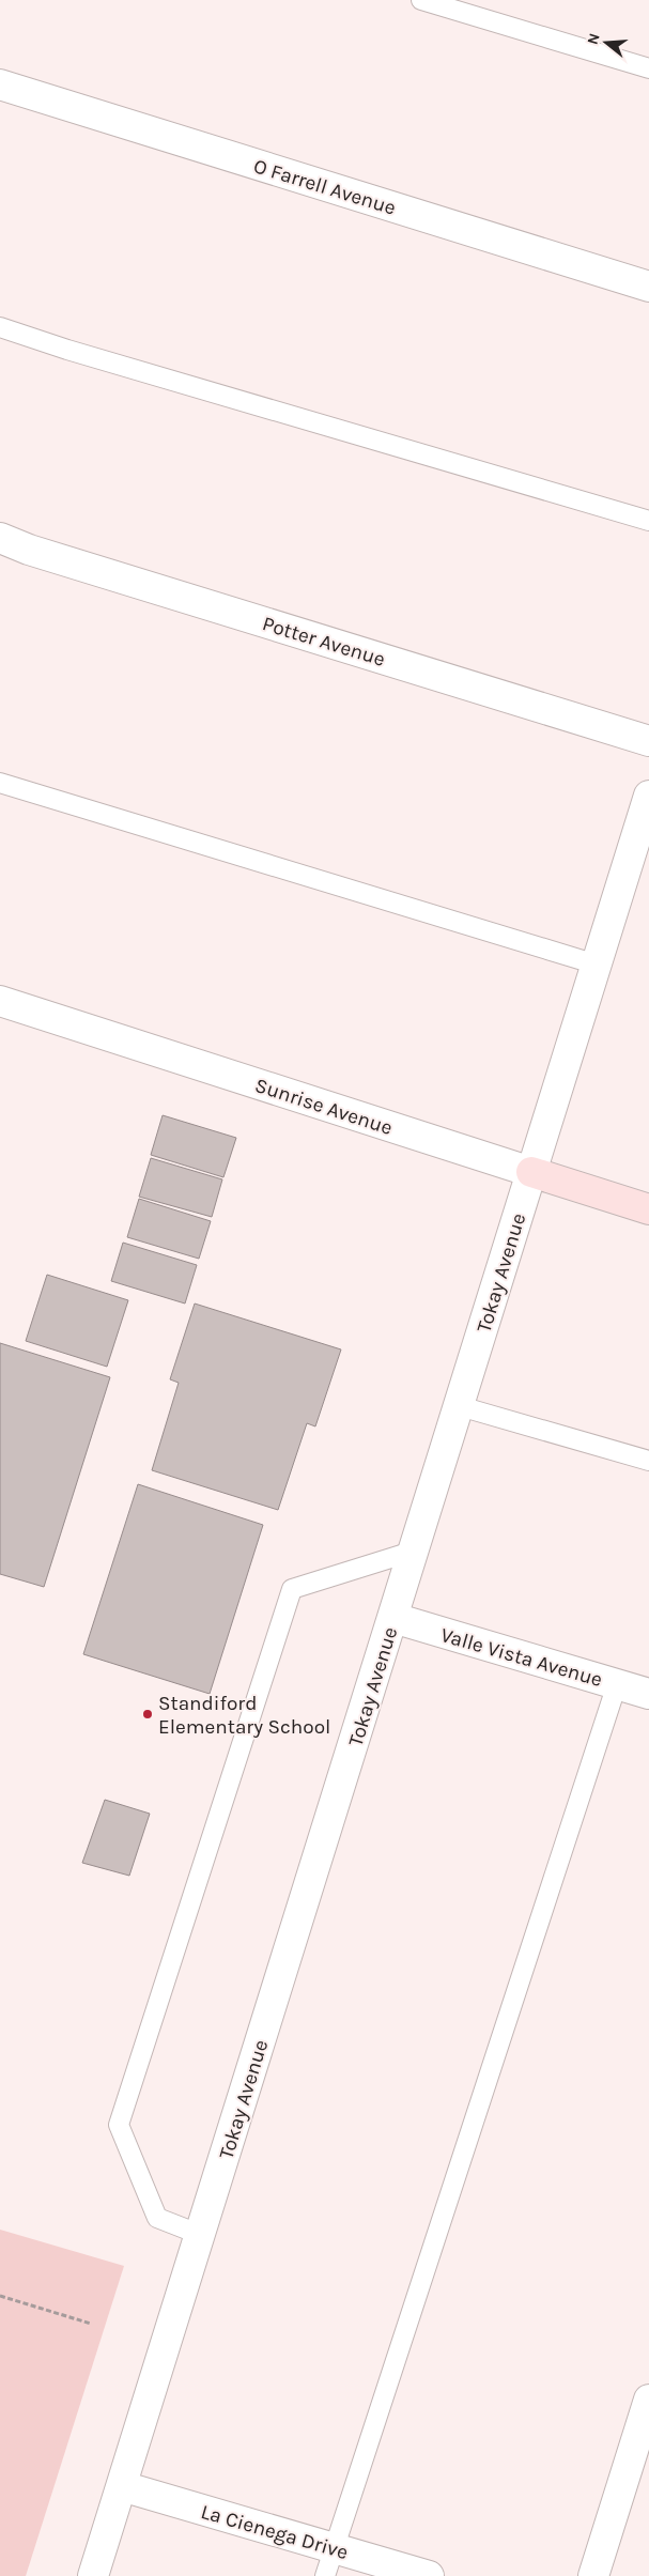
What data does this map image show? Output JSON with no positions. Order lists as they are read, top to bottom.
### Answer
{
  "streets": {
    "street": [
      "O Farrell Avenue",
      "Potter Avenue",
      "Sunrise Avenue",
      "Tokay Avenue",
      "Valle Vista Avenue",
      "La Cienega Drive"
    ]
  },
  "crossings": [
    ["Sunrise Avenue", "Tokay Avenue"],
    ["Tokay Avenue", "Valle Vista Avenue"],
    ["Tokay Avenue", "La Cienega Drive"]
  ],
  "places": ["Standiford Elementary School"],
  "north": "left"
}
